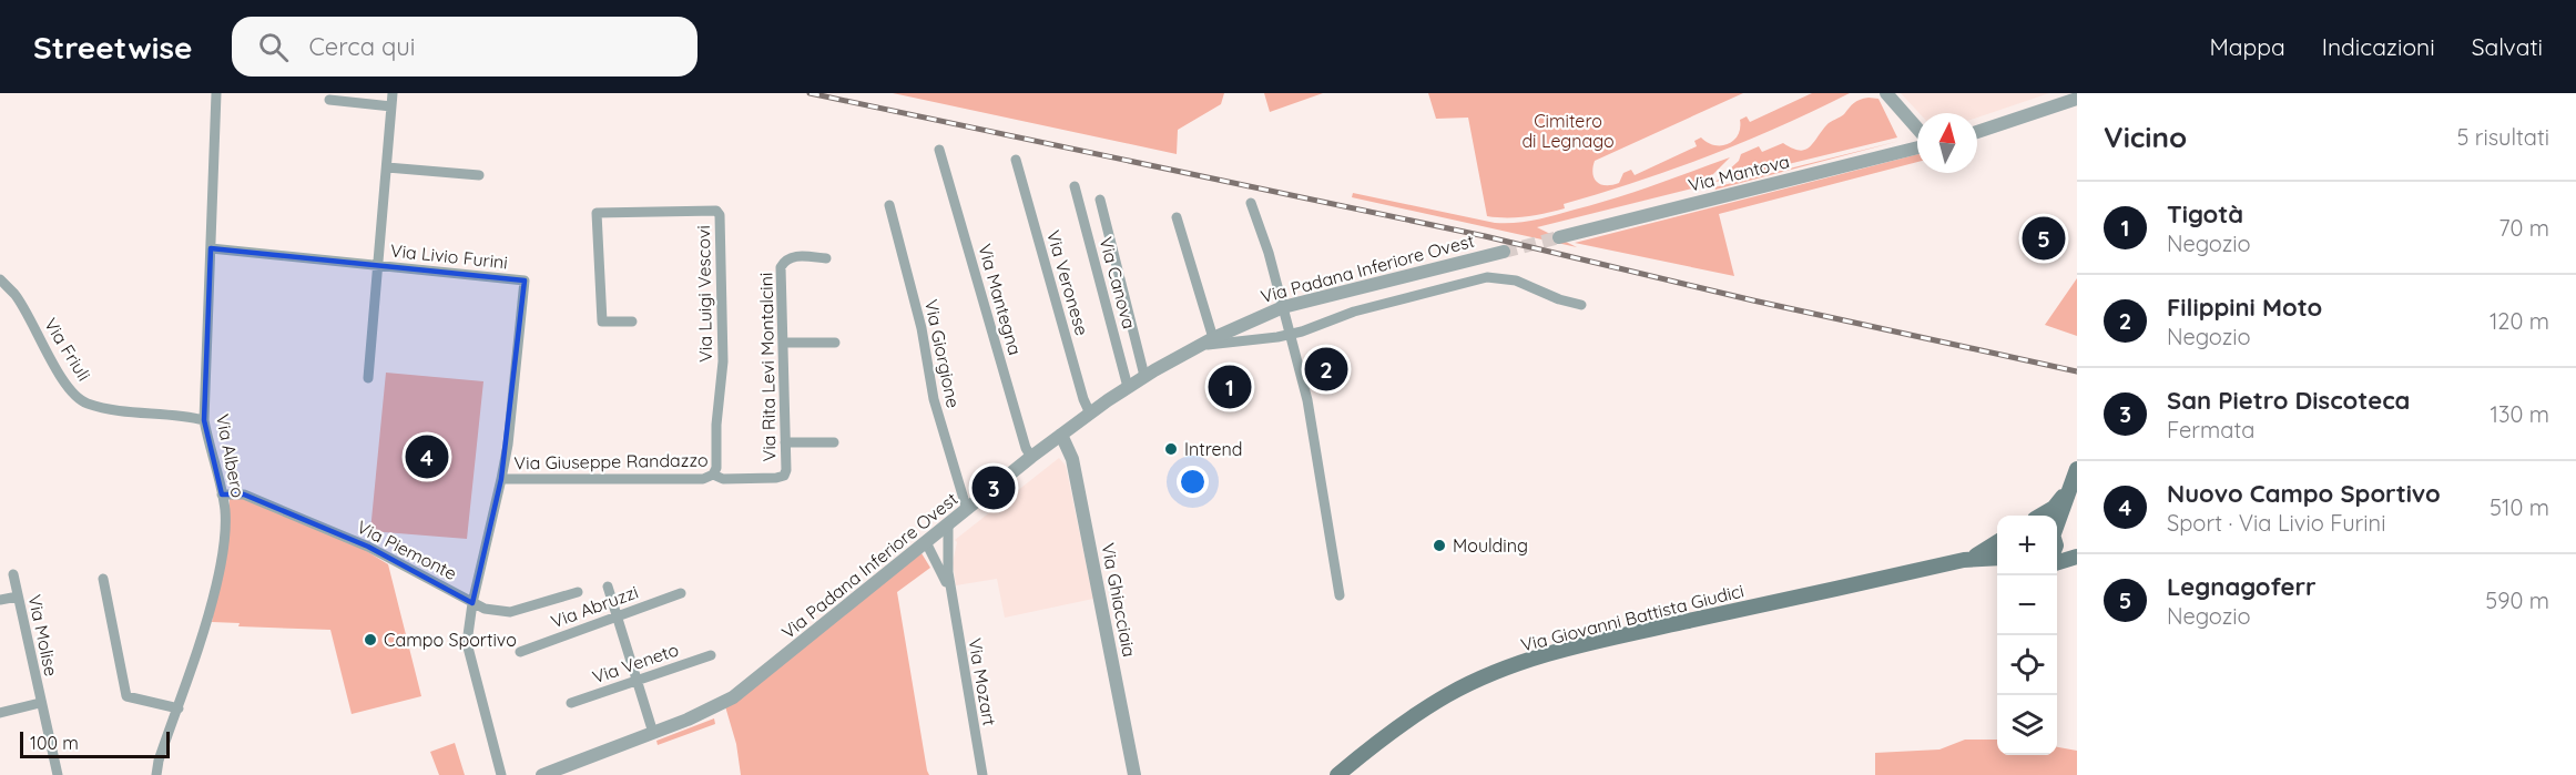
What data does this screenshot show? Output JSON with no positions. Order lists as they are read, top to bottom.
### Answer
{
  "streets": {
    "main road": ["Via Giovanni Battista Giudici"],
    "street": [
      "Via Mantova",
      "Via Livio Furini",
      "Via Padana Inferiore Ovest",
      "Via Veronese",
      "Via Canova",
      "Via Luigi Vescovi",
      "Via Mantegna",
      "Via Friuli",
      "Via Giorgione",
      "Via Rita Levi Montalcini",
      "Via Albero",
      "Via Giuseppe Randazzo",
      "Via Piemonte",
      "Via Ghiacciaia",
      "Via Abruzzi",
      "Via Molise",
      "Via Veneto",
      "Via Mozart"
    ]
  },
  "crossings": [
    ["Via Livio Furini", "Via Albero"],
    ["Via Livio Furini", "Via Giuseppe Randazzo"],
    ["Via Padana Inferiore Ovest", "Via Veronese"],
    ["Via Padana Inferiore Ovest", "Via Canova"],
    ["Via Padana Inferiore Ovest", "Via Mantegna"],
    ["Via Padana Inferiore Ovest", "Via Giorgione"],
    ["Via Padana Inferiore Ovest", "Via Ghiacciaia"],
    ["Via Padana Inferiore Ovest", "Via Mozart"],
    ["Via Luigi Vescovi", "Via Giuseppe Randazzo"],
    ["Via Friuli", "Via Albero"],
    ["Via Rita Levi Montalcini", "Via Giuseppe Randazzo"],
    ["Via Albero", "Via Piemonte"],
    ["Via Giuseppe Randazzo", "Via Piemonte"]
  ],
  "parks": ["Cimitero di Legnago"],
  "places": ["Intrend", "Moulding", "Campo Sportivo"],
  "scale_bar": "100 m",
  "north": "top",
  "page": {
    "header": "Streetwise",
    "search": "Cerca qui",
    "nav": ["Mappa", "Indicazioni", "Salvati"],
    "heading": ["Vicino", "5 risultati"],
    "list": [
      {
        "mark": "1",
        "name": "Tigotà",
        "note": "Negozio",
        "value": "70 m"
      },
      {
        "mark": "2",
        "name": "Filippini Moto",
        "note": "Negozio",
        "value": "120 m"
      },
      {
        "mark": "3",
        "name": "San Pietro Discoteca",
        "note": "Fermata",
        "value": "130 m"
      },
      {
        "mark": "4",
        "name": "Nuovo Campo Sportivo",
        "note": "Sport · Via Livio Furini",
        "value": "510 m"
      },
      {
        "mark": "5",
        "name": "Legnagoferr",
        "note": "Negozio",
        "value": "590 m"
      }
    ],
    "pins": [
      "5",
      "2",
      "1",
      "4",
      "3"
    ],
    "map_buttons": ["+", "−"],
    "scale": "100 m"
  }
}
